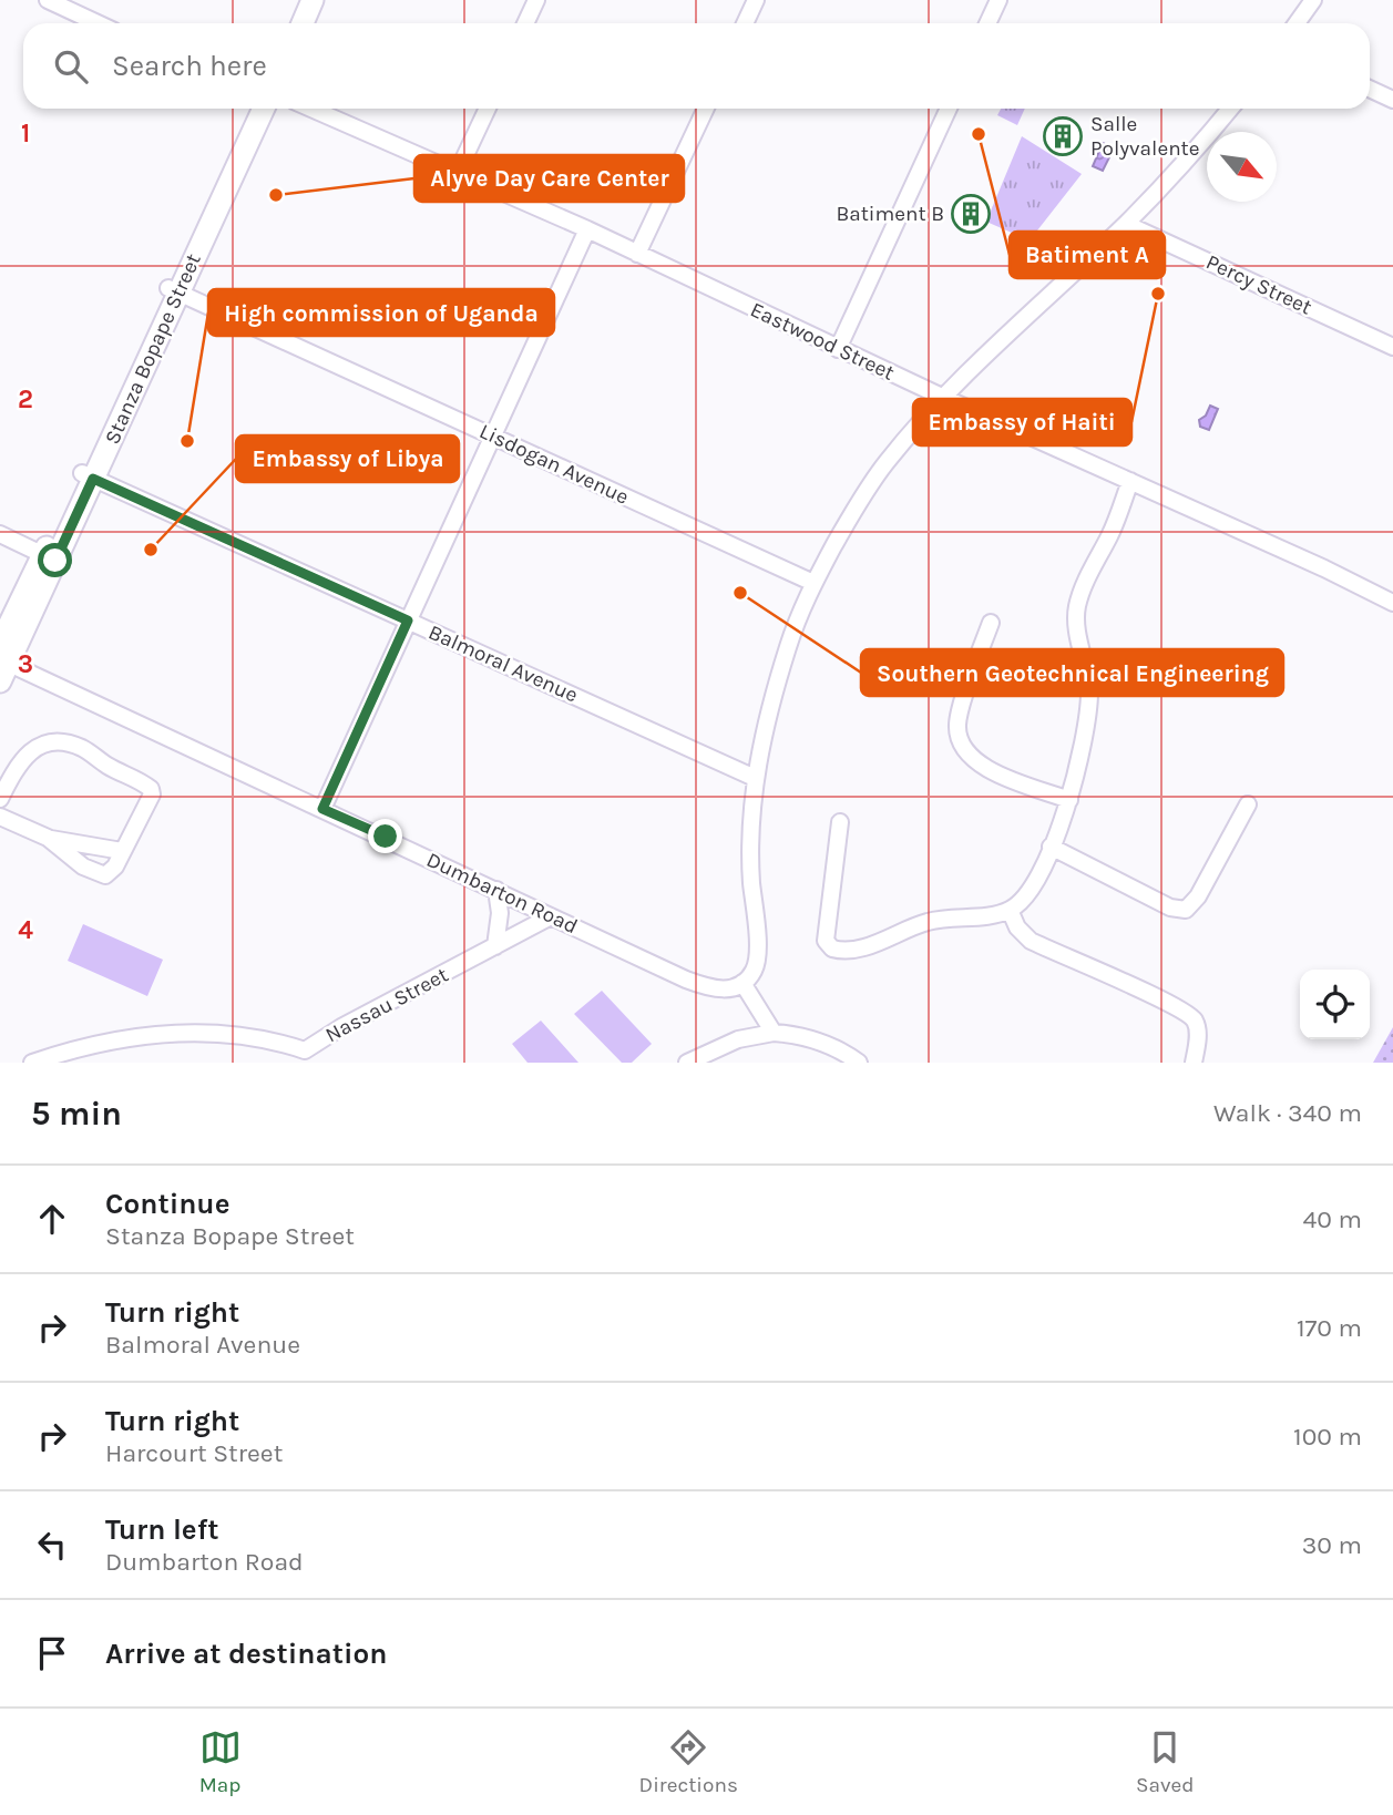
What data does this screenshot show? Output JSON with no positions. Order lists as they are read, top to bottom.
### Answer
{
  "streets": {
    "main road": ["Stanza Bopape Street"],
    "street": [
      "Percy Street",
      "Eastwood Street",
      "Lisdogan Avenue",
      "Balmoral Avenue",
      "Dumbarton Road",
      "Nassau Street"
    ]
  },
  "crossings": [
    ["Stanza Bopape Street", "Lisdogan Avenue"],
    ["Stanza Bopape Street", "Balmoral Avenue"],
    ["Stanza Bopape Street", "Dumbarton Road"],
    ["Dumbarton Road", "Nassau Street"]
  ],
  "places": {
    "other": [
      "Batiment A",
      "Alyve Day Care Center",
      "Embassy of Haiti",
      "High commission of Uganda",
      "Embassy of Libya",
      "Southern Geotechnical Engineering"
    ],
    "building": ["Salle Polyvalente", "Batiment B"]
  },
  "north": "bottom right",
  "page": {
    "search": "Search here",
    "heading": ["5 min", "Walk · 340 m"],
    "list": [
      ["Continue", "Stanza Bopape Street", "40 m"],
      ["Turn right", "Balmoral Avenue", "170 m"],
      ["Turn right", "Harcourt Street", "100 m"],
      ["Turn left", "Dumbarton Road", "30 m"],
      "Arrive at destination"
    ],
    "nav": ["Map", "Directions", "Saved"]
  },
  "grid": {
    "rows": [
      "1",
      "2",
      "3",
      "4"
    ]
  }
}
